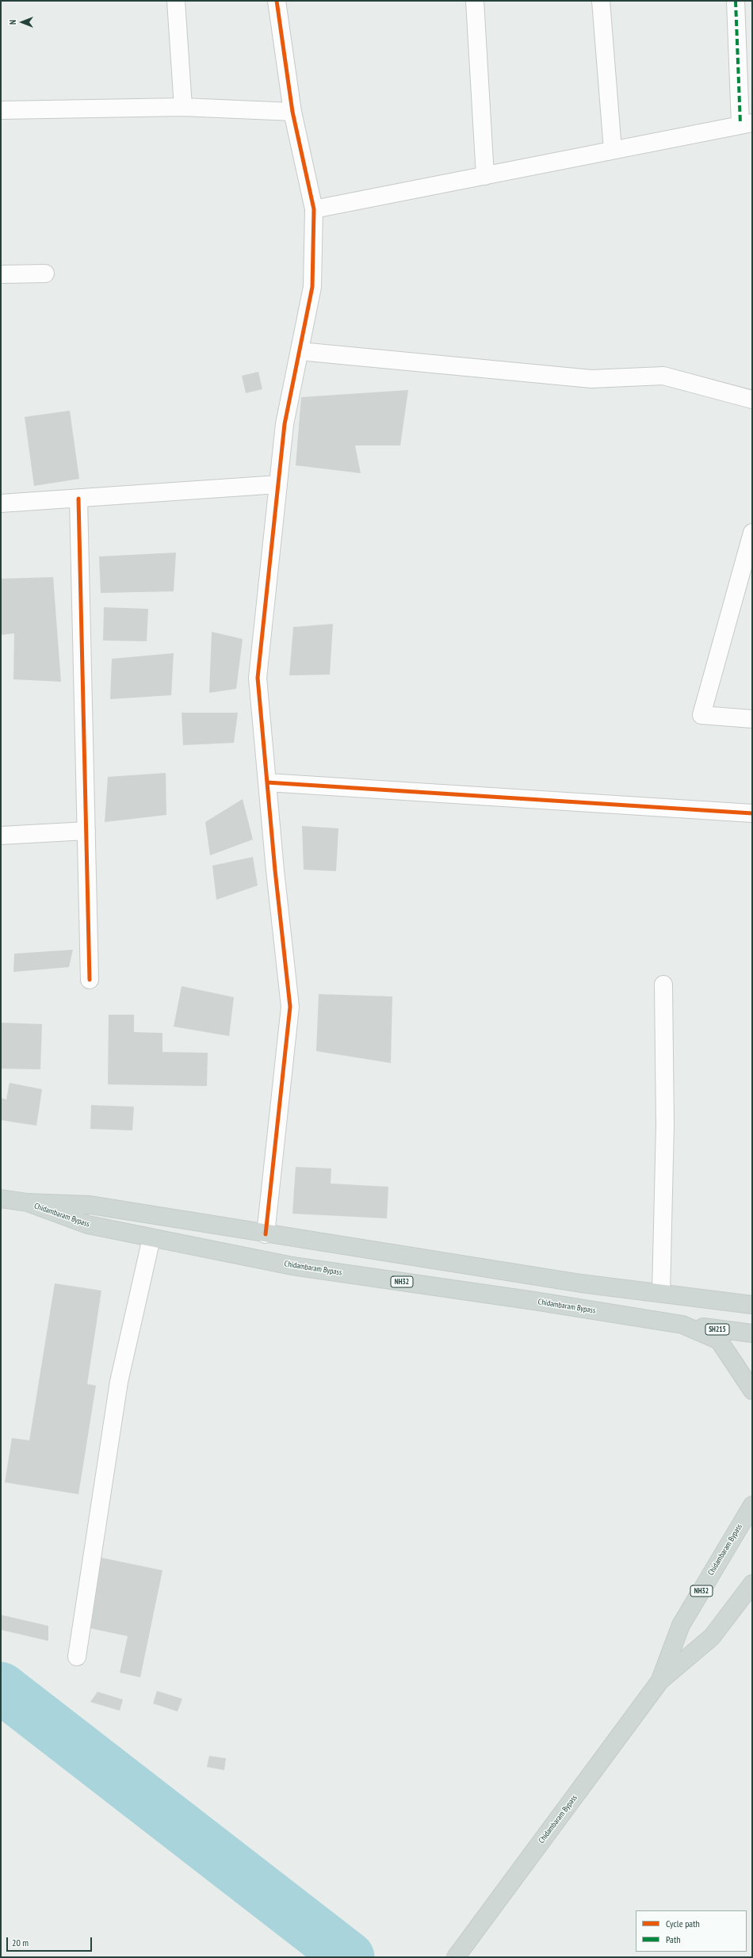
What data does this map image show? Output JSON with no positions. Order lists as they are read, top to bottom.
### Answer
{
  "streets": {
    "main road": ["Chidambaram Bypass", "NH32", "SH215"]
  },
  "crossings": [
    ["Chidambaram Bypass", "SH215"]
  ],
  "legend": ["Cycle path", "Path"],
  "scale_bar": "20 m",
  "north": "left"
}
